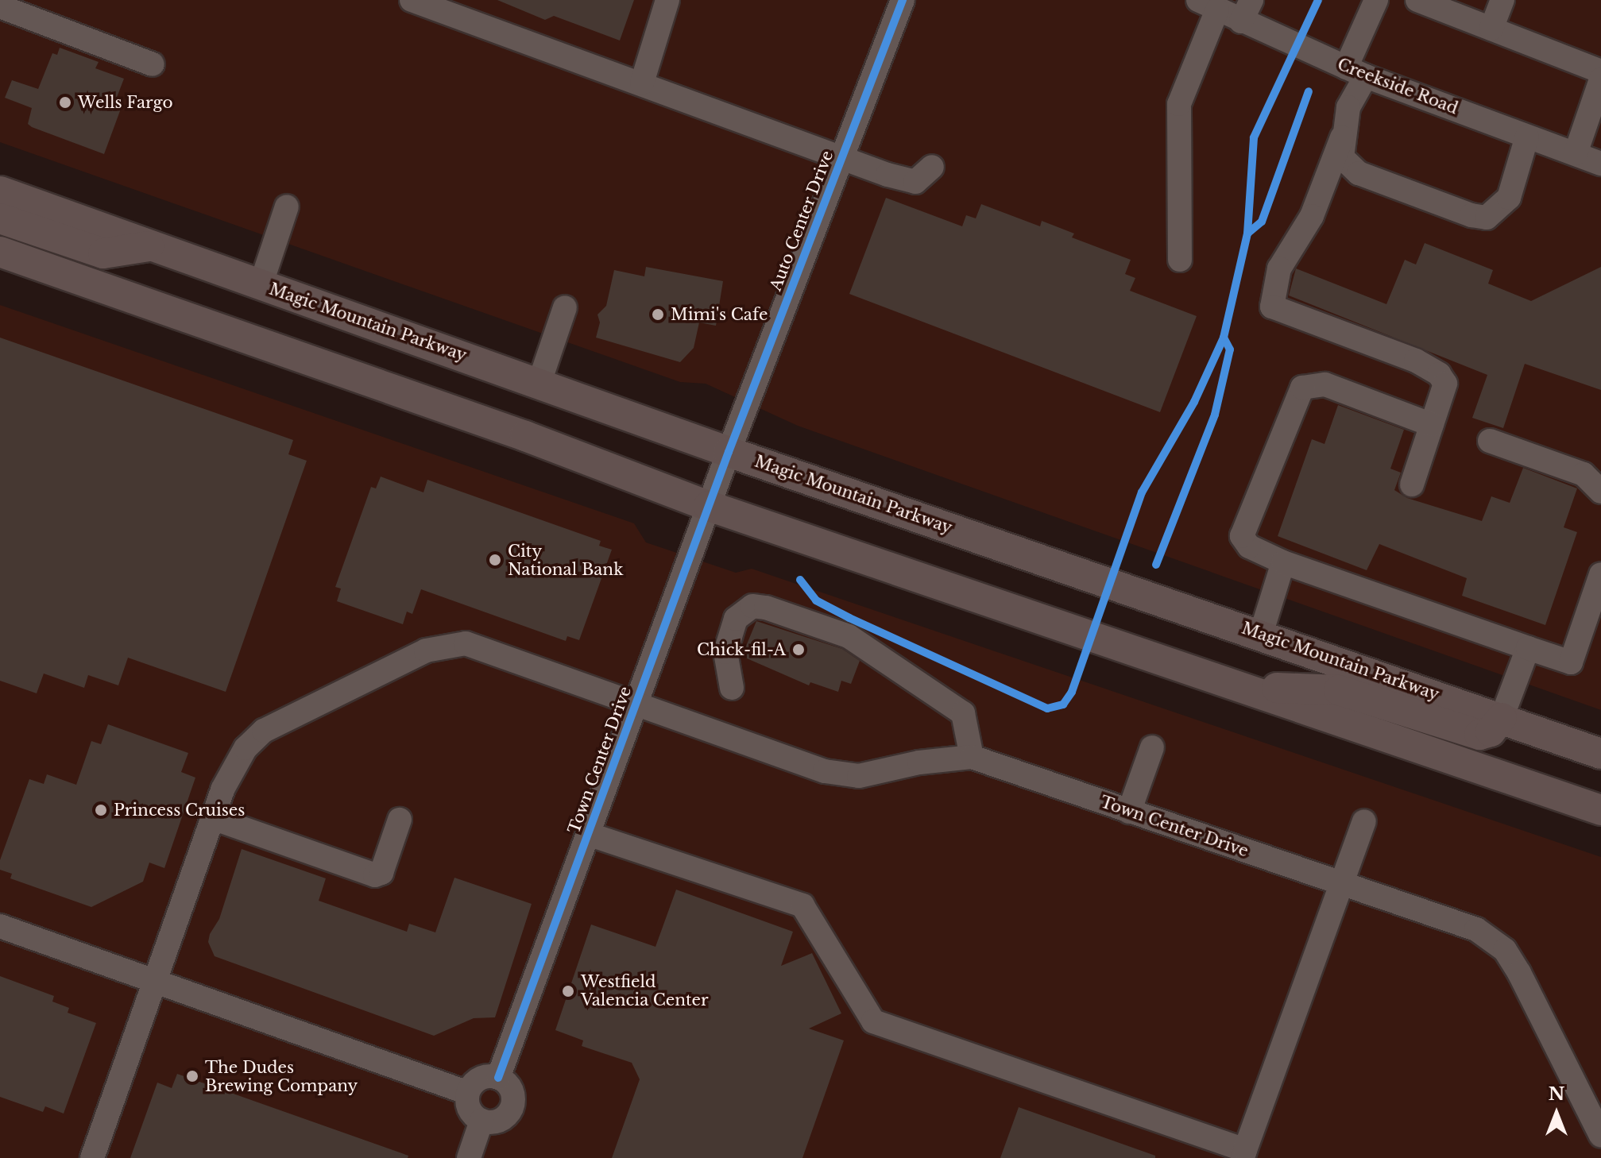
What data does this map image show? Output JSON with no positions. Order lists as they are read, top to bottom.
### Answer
{
  "streets": {
    "main road": ["Magic Mountain Parkway"],
    "street": ["Creekside Road", "Auto Center Drive", "Town Center Drive"]
  },
  "crossings": [
    ["Auto Center Drive", "Magic Mountain Parkway"],
    ["Auto Center Drive", "Town Center Drive"],
    ["Magic Mountain Parkway", "Town Center Drive"]
  ],
  "places": [
    "Wells Fargo",
    "Mimi's Cafe",
    "City National Bank",
    "Chick-fil-A",
    "Princess Cruises",
    "Westfield Valencia Center",
    "The Dudes Brewing Company"
  ],
  "north": "top"
}
